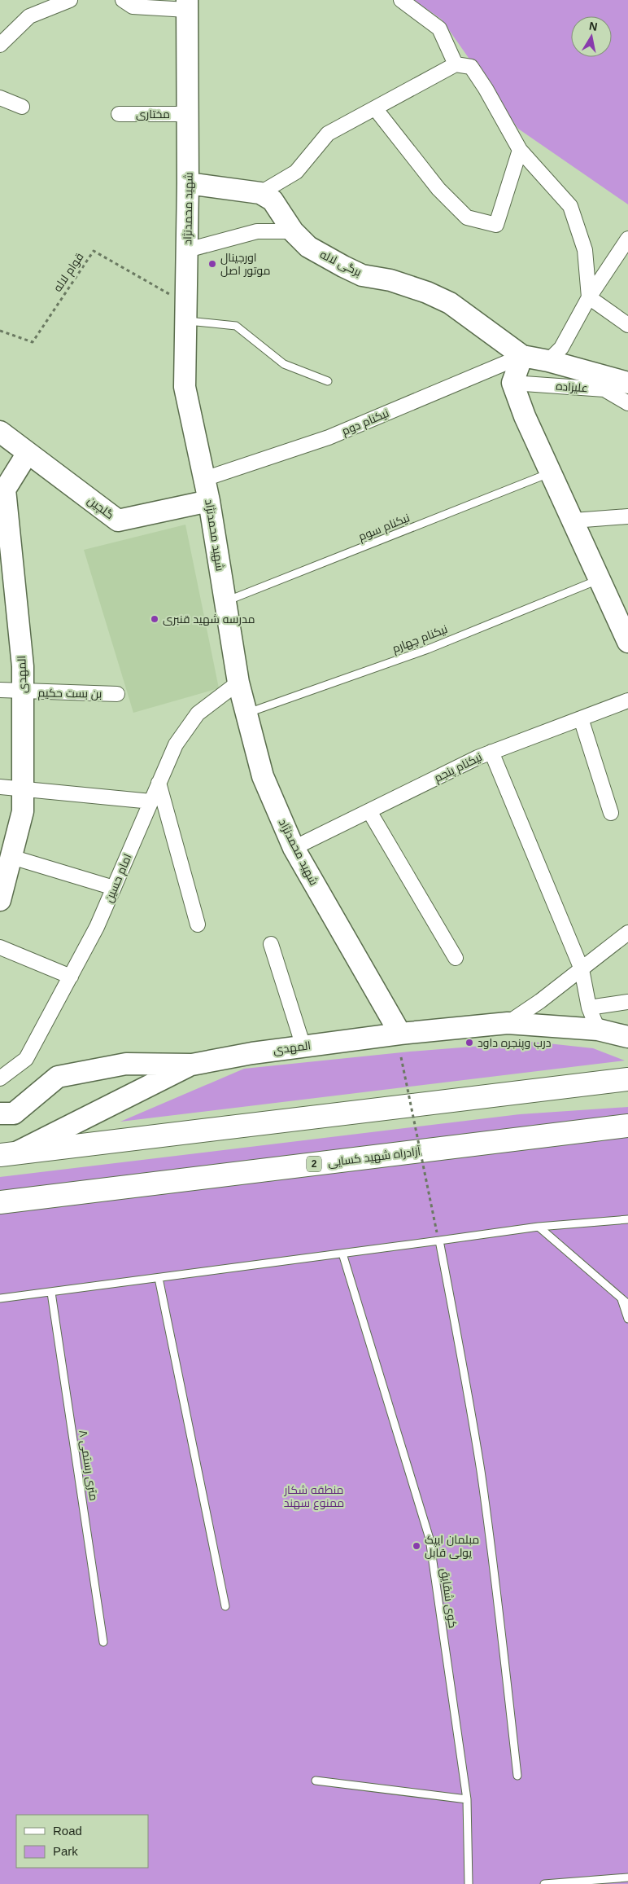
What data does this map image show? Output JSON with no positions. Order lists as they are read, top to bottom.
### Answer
{
  "streets": {
    "highway": ["آزادراه شهید کسایی", "2"],
    "street": [
      "مختاری",
      "شهید محمدنژاد",
      "برگی لاله",
      "علیزاده",
      "نیکنام دوم",
      "گلچین",
      "المهدی",
      "بن بست حکیم",
      "نیکنام پنجم",
      "امام حسین"
    ],
    "lane": [
      "نیکنام سوم",
      "نیکنام چهارم",
      "۸ متری رستمی",
      "کوی شقایق"
    ],
    "path": ["قوام لاله"]
  },
  "crossings": [
    ["مختاری", "شهید محمدنژاد"],
    ["شهید محمدنژاد", "قوام لاله"],
    ["شهید محمدنژاد", "نیکنام دوم"],
    ["شهید محمدنژاد", "گلچین"],
    ["شهید محمدنژاد", "نیکنام سوم"],
    ["شهید محمدنژاد", "نیکنام چهارم"],
    ["شهید محمدنژاد", "المهدی"],
    ["شهید محمدنژاد", "نیکنام پنجم"],
    ["شهید محمدنژاد", "امام حسین"],
    ["برگی لاله", "نیکنام دوم"],
    ["گلچین", "المهدی"],
    ["المهدی", "بن بست حکیم"]
  ],
  "parks": ["منطقه شکار ممنوع سهند"],
  "places": [
    "اورجینال موتور اصل",
    "مدرسه شهید قنبری",
    "درب وپنجره داود",
    "مبلمان ایپک یولی قابل"
  ],
  "legend": ["Road", "Park"],
  "north": "top"
}
